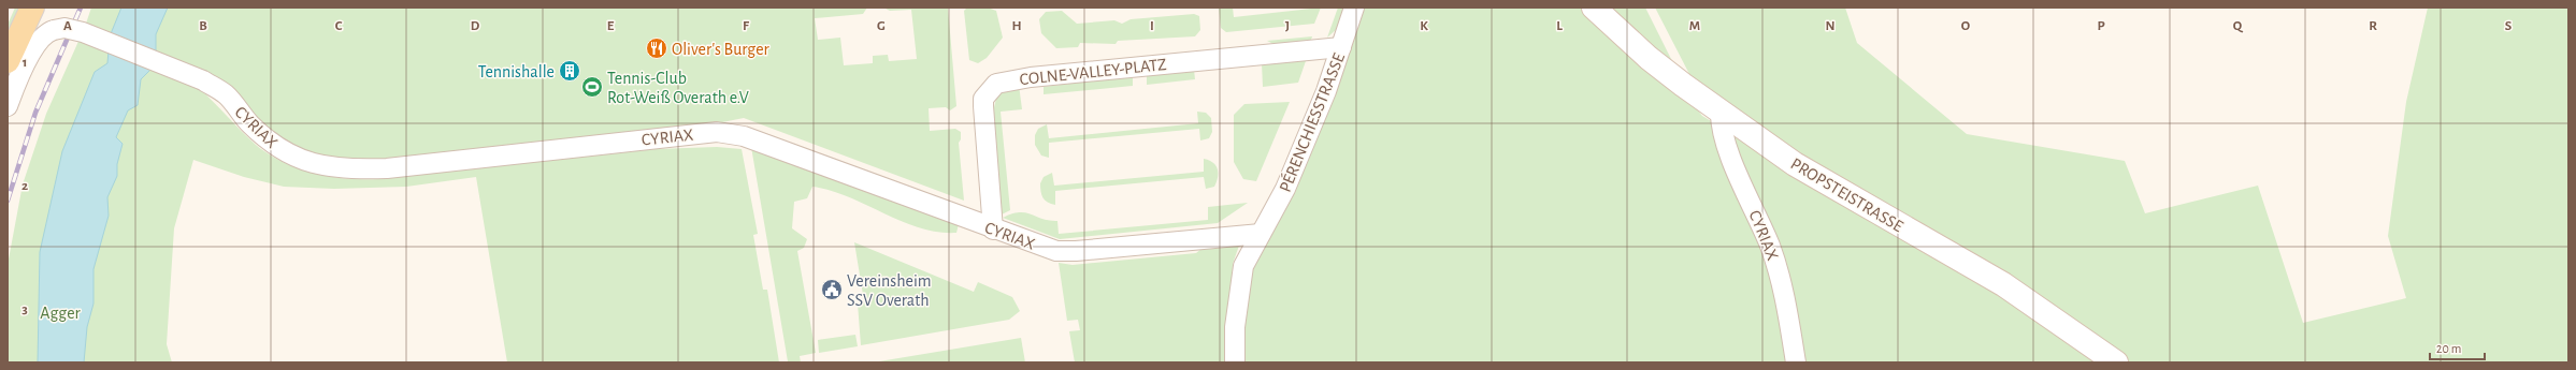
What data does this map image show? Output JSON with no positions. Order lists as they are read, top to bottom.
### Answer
{
  "streets": {
    "street": [
      "COLNE-VALLEY-PLATZ",
      "PÉRENCHIESSTRASSE",
      "CYRIAX",
      "PROPSTEISTRASSE"
    ]
  },
  "crossings": [
    ["COLNE-VALLEY-PLATZ", "PÉRENCHIESSTRASSE"],
    ["COLNE-VALLEY-PLATZ", "CYRIAX"],
    ["PÉRENCHIESSTRASSE", "CYRIAX"],
    ["CYRIAX", "PROPSTEISTRASSE"]
  ],
  "parks": ["Agger"],
  "places": {
    "restaurant": ["Oliver's Burger"],
    "building": ["Tennishalle"],
    "sports": ["Tennis-Club Rot-Weiß Overath e.V"],
    "public building": ["Vereinsheim SSV Overath"]
  },
  "scale_bar": "20 m",
  "grid": {
    "columns": [
      "A",
      "B",
      "C",
      "D",
      "E",
      "F",
      "G",
      "H",
      "I",
      "J",
      "K",
      "L",
      "M",
      "N",
      "O",
      "P",
      "Q",
      "R",
      "S"
    ],
    "rows": ["1", "2", "3"]
  }
}
